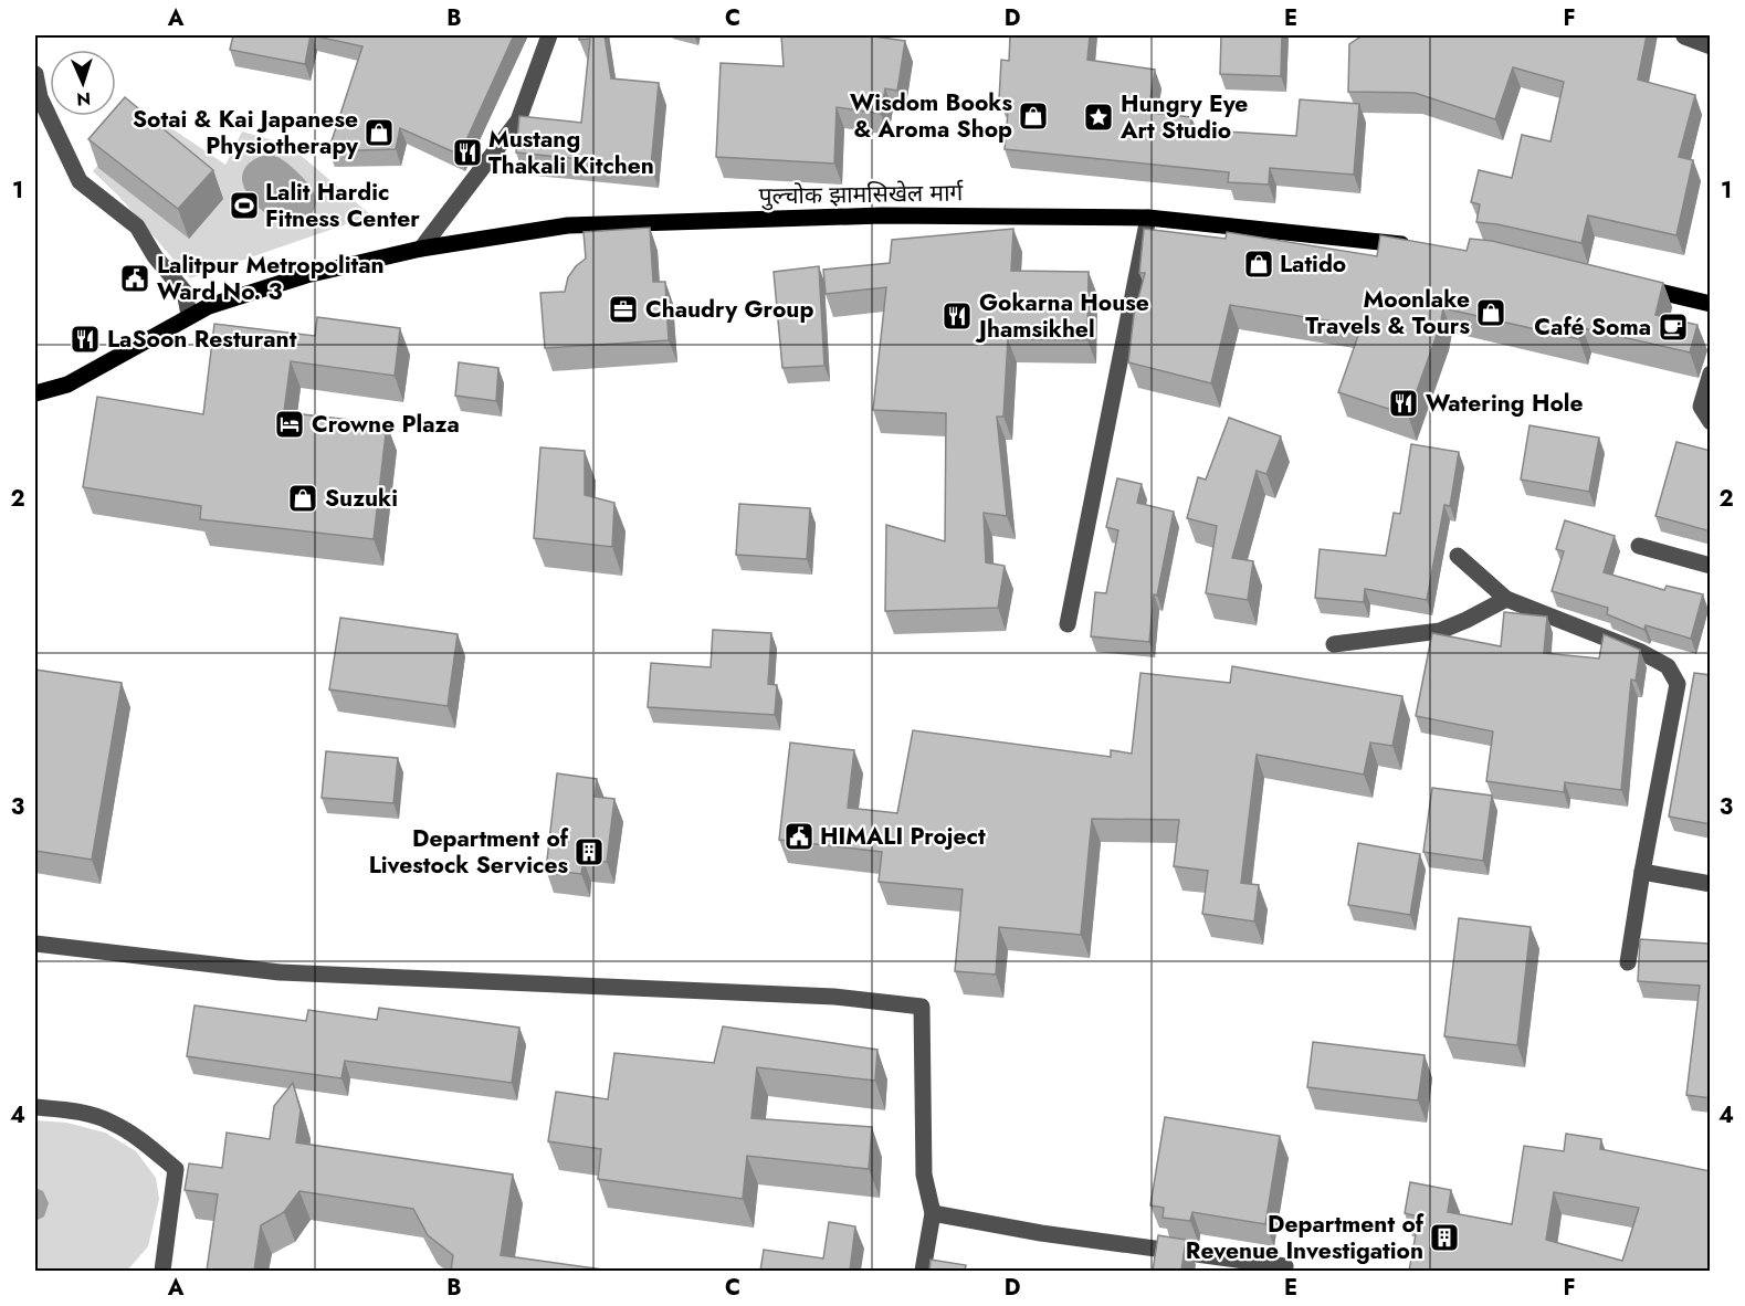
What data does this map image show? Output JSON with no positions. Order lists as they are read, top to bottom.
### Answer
{
  "streets": {
    "main road": ["पुल्चोक झामसिखेल मार्ग"]
  },
  "places": {
    "shop": [
      "Wisdom Books & Aroma Shop",
      "Sotai & Kai Japanese Physiotherapy",
      "Latido",
      "Moonlake Travels & Tours",
      "Suzuki"
    ],
    "place": ["Hungry Eye Art Studio"],
    "restaurant": [
      "Mustang Thakali Kitchen",
      "Gokarna House Jhamsikhel",
      "LaSoon Resturant",
      "Watering Hole"
    ],
    "sports": ["Lalit Hardic Fitness Center"],
    "public building": ["Lalitpur Metropolitan Ward No. 3", "HIMALI Project"],
    "office": ["Chaudry Group"],
    "cafe": ["Café Soma"],
    "hotel": ["Crowne Plaza"],
    "building": ["Department of Livestock Services", "Department of Revenue Investigation"]
  },
  "north": "bottom",
  "grid": {
    "columns": [
      "A",
      "B",
      "C",
      "D",
      "E",
      "F"
    ],
    "rows": [
      "1",
      "2",
      "3",
      "4"
    ]
  }
}
